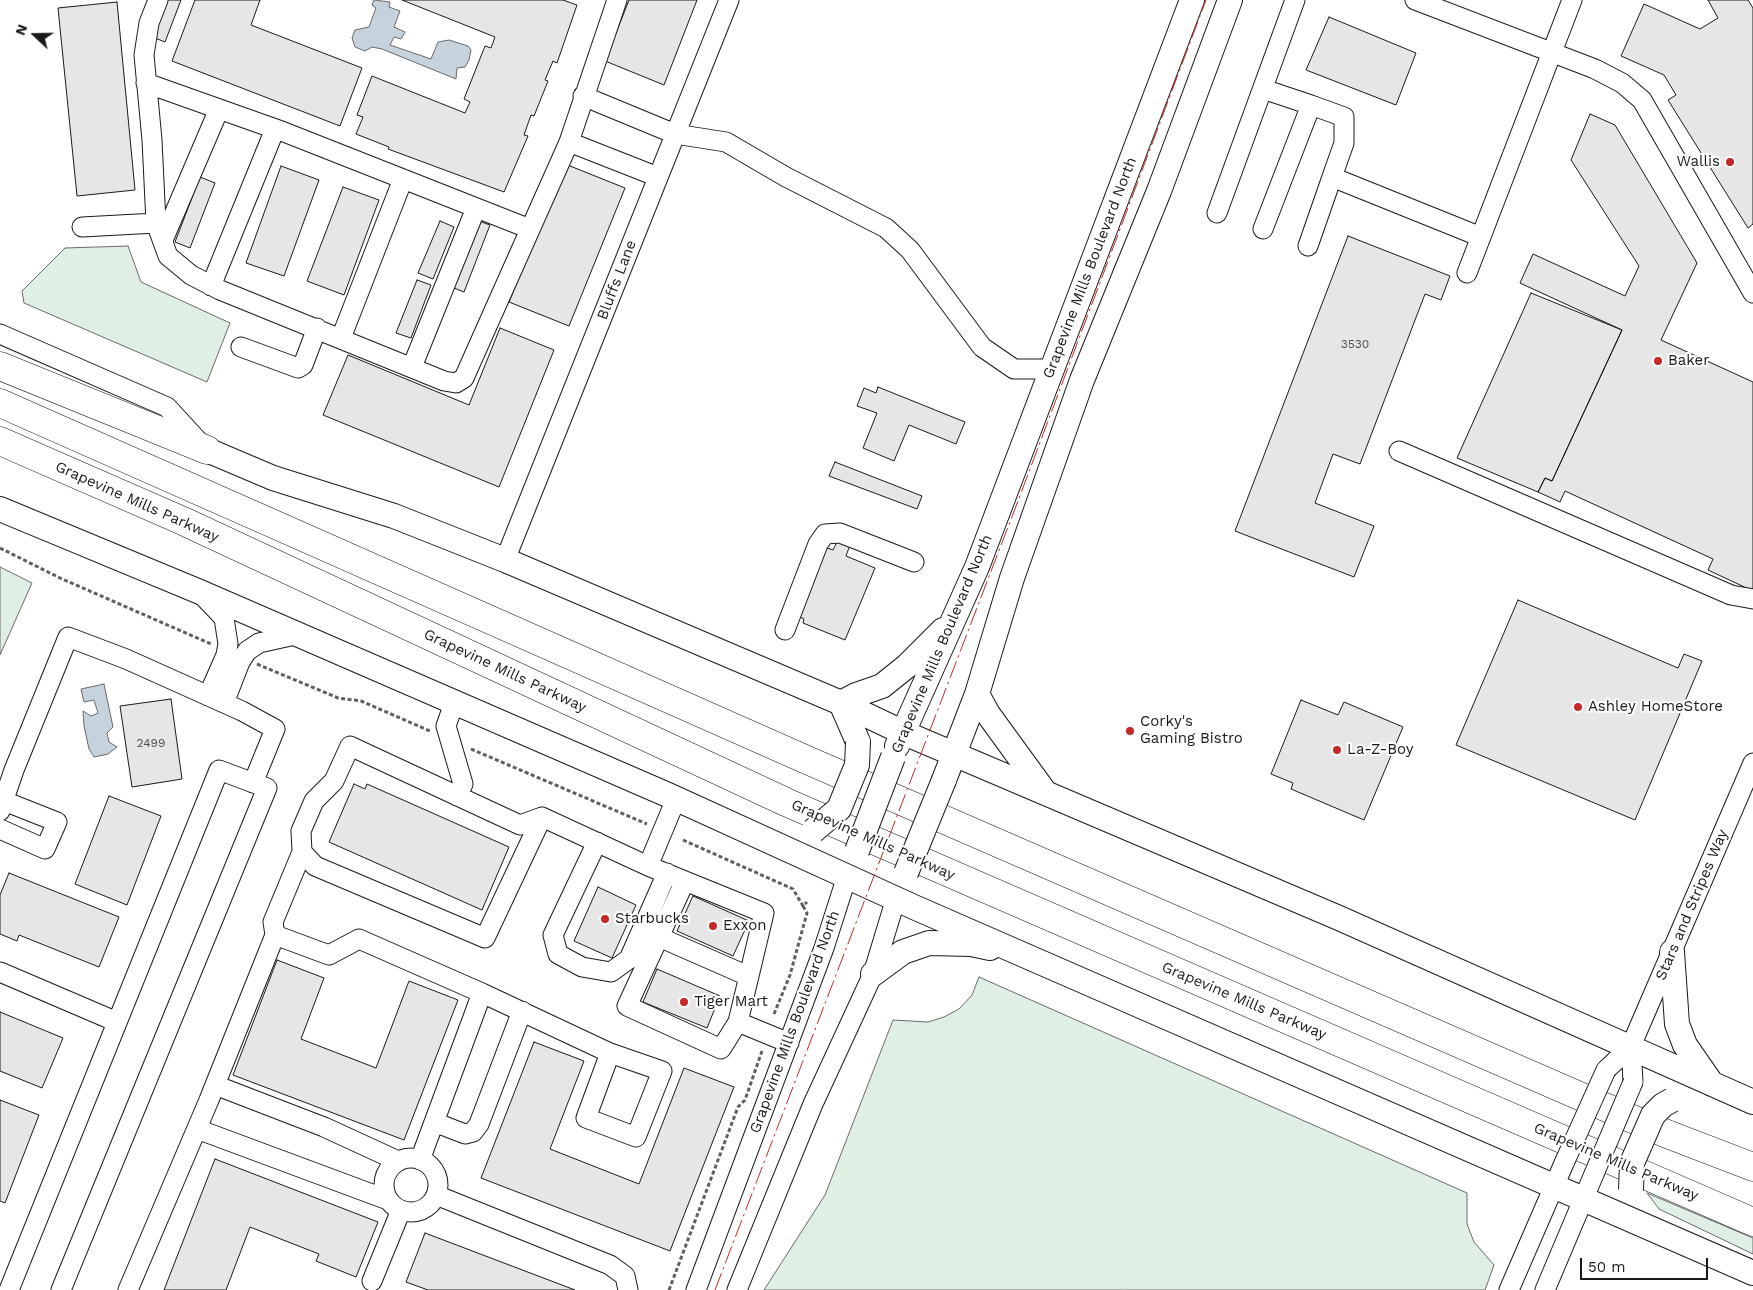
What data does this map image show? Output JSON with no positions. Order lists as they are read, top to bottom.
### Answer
{
  "streets": {
    "highway": ["Grapevine Mills Parkway"],
    "main road": ["Grapevine Mills Boulevard North"],
    "street": ["Bluffs Lane", "Stars and Stripes Way"]
  },
  "places": [
    "Wallis",
    "Baker",
    "Ashley HomeStore",
    "Corky's Gaming Bistro",
    "La-Z-Boy",
    "Starbucks",
    "Exxon",
    "Tiger Mart"
  ],
  "house_numbers": ["3530", "2499"],
  "scale_bar": "50 m",
  "north": "left"
}
